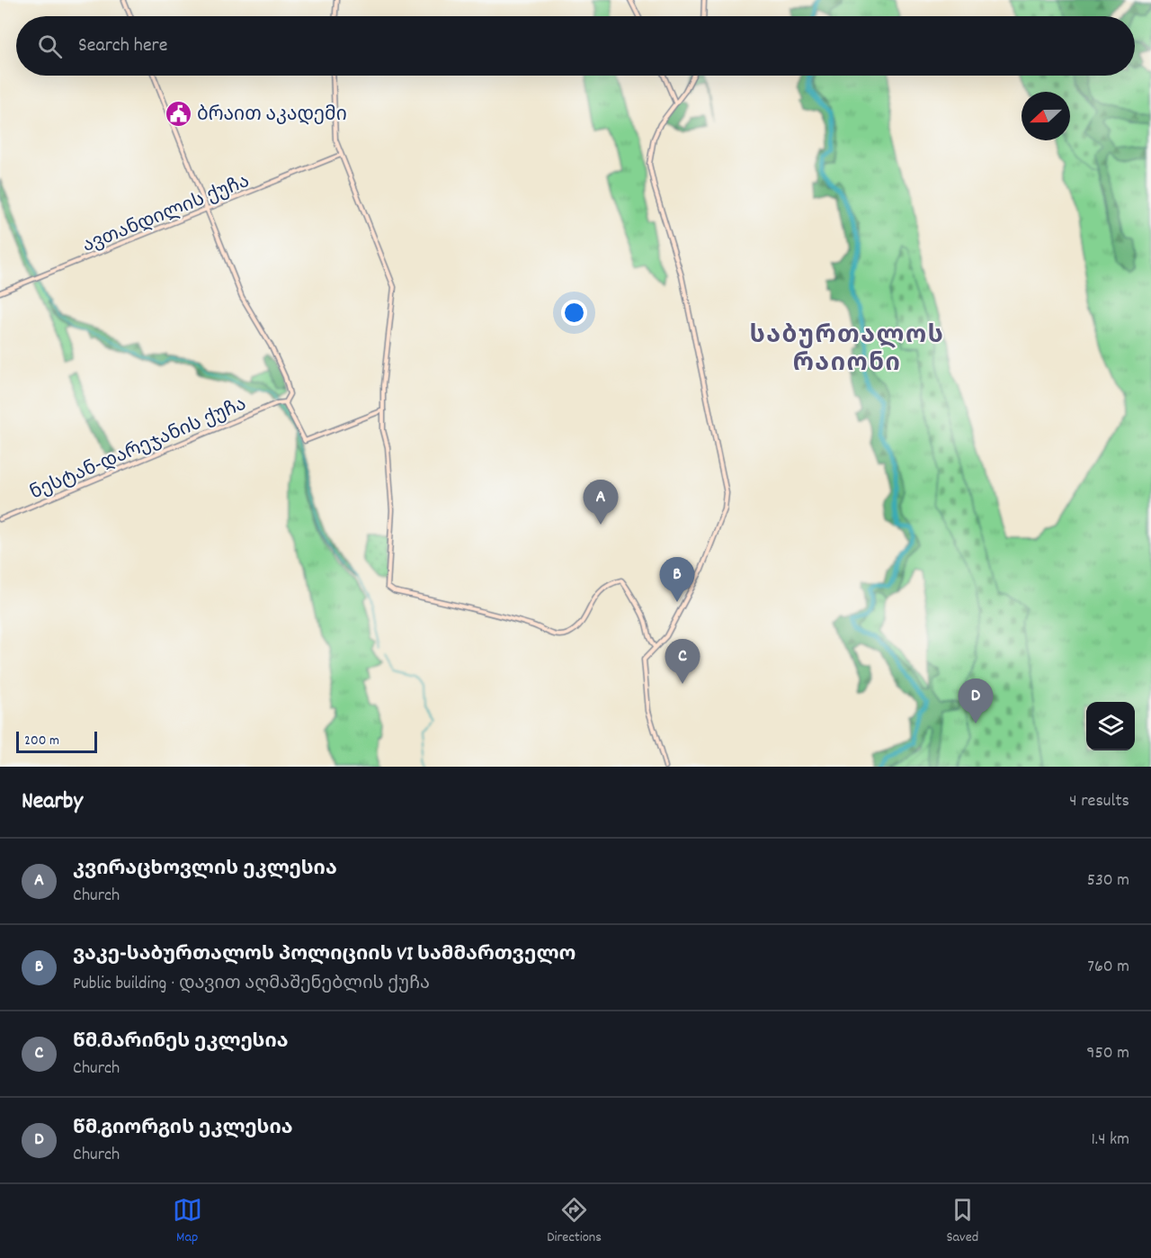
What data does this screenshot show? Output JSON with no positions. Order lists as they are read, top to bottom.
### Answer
{
  "streets": {
    "street": ["ავთანდილის ქუჩა", "ნესტან-დარეჯანის ქუჩა"]
  },
  "districts": ["საბურთალოს რაიონი"],
  "places": {
    "public building": ["ბრაით აკადემი"]
  },
  "scale_bar": "200 m",
  "north": "left",
  "page": {
    "search": "Search here",
    "pins": [
      "A",
      "B",
      "C",
      "D"
    ],
    "scale": "200 m",
    "heading": ["Nearby", "4 results"],
    "list": [
      {
        "mark": "A",
        "name": "კვირაცხოვლის ეკლესია",
        "note": "Church",
        "value": "530 m"
      },
      {
        "mark": "B",
        "name": "ვაკე-საბურთალოს პოლიციის VI სამმართველო",
        "note": "Public building · დავით აღმაშენებლის ქუჩა",
        "value": "760 m"
      },
      {
        "mark": "C",
        "name": "წმ.მარინეს ეკლესია",
        "note": "Church",
        "value": "950 m"
      },
      {
        "mark": "D",
        "name": "წმ.გიორგის ეკლესია",
        "note": "Church",
        "value": "1.4 km"
      }
    ],
    "nav": ["Map", "Directions", "Saved"]
  }
}
